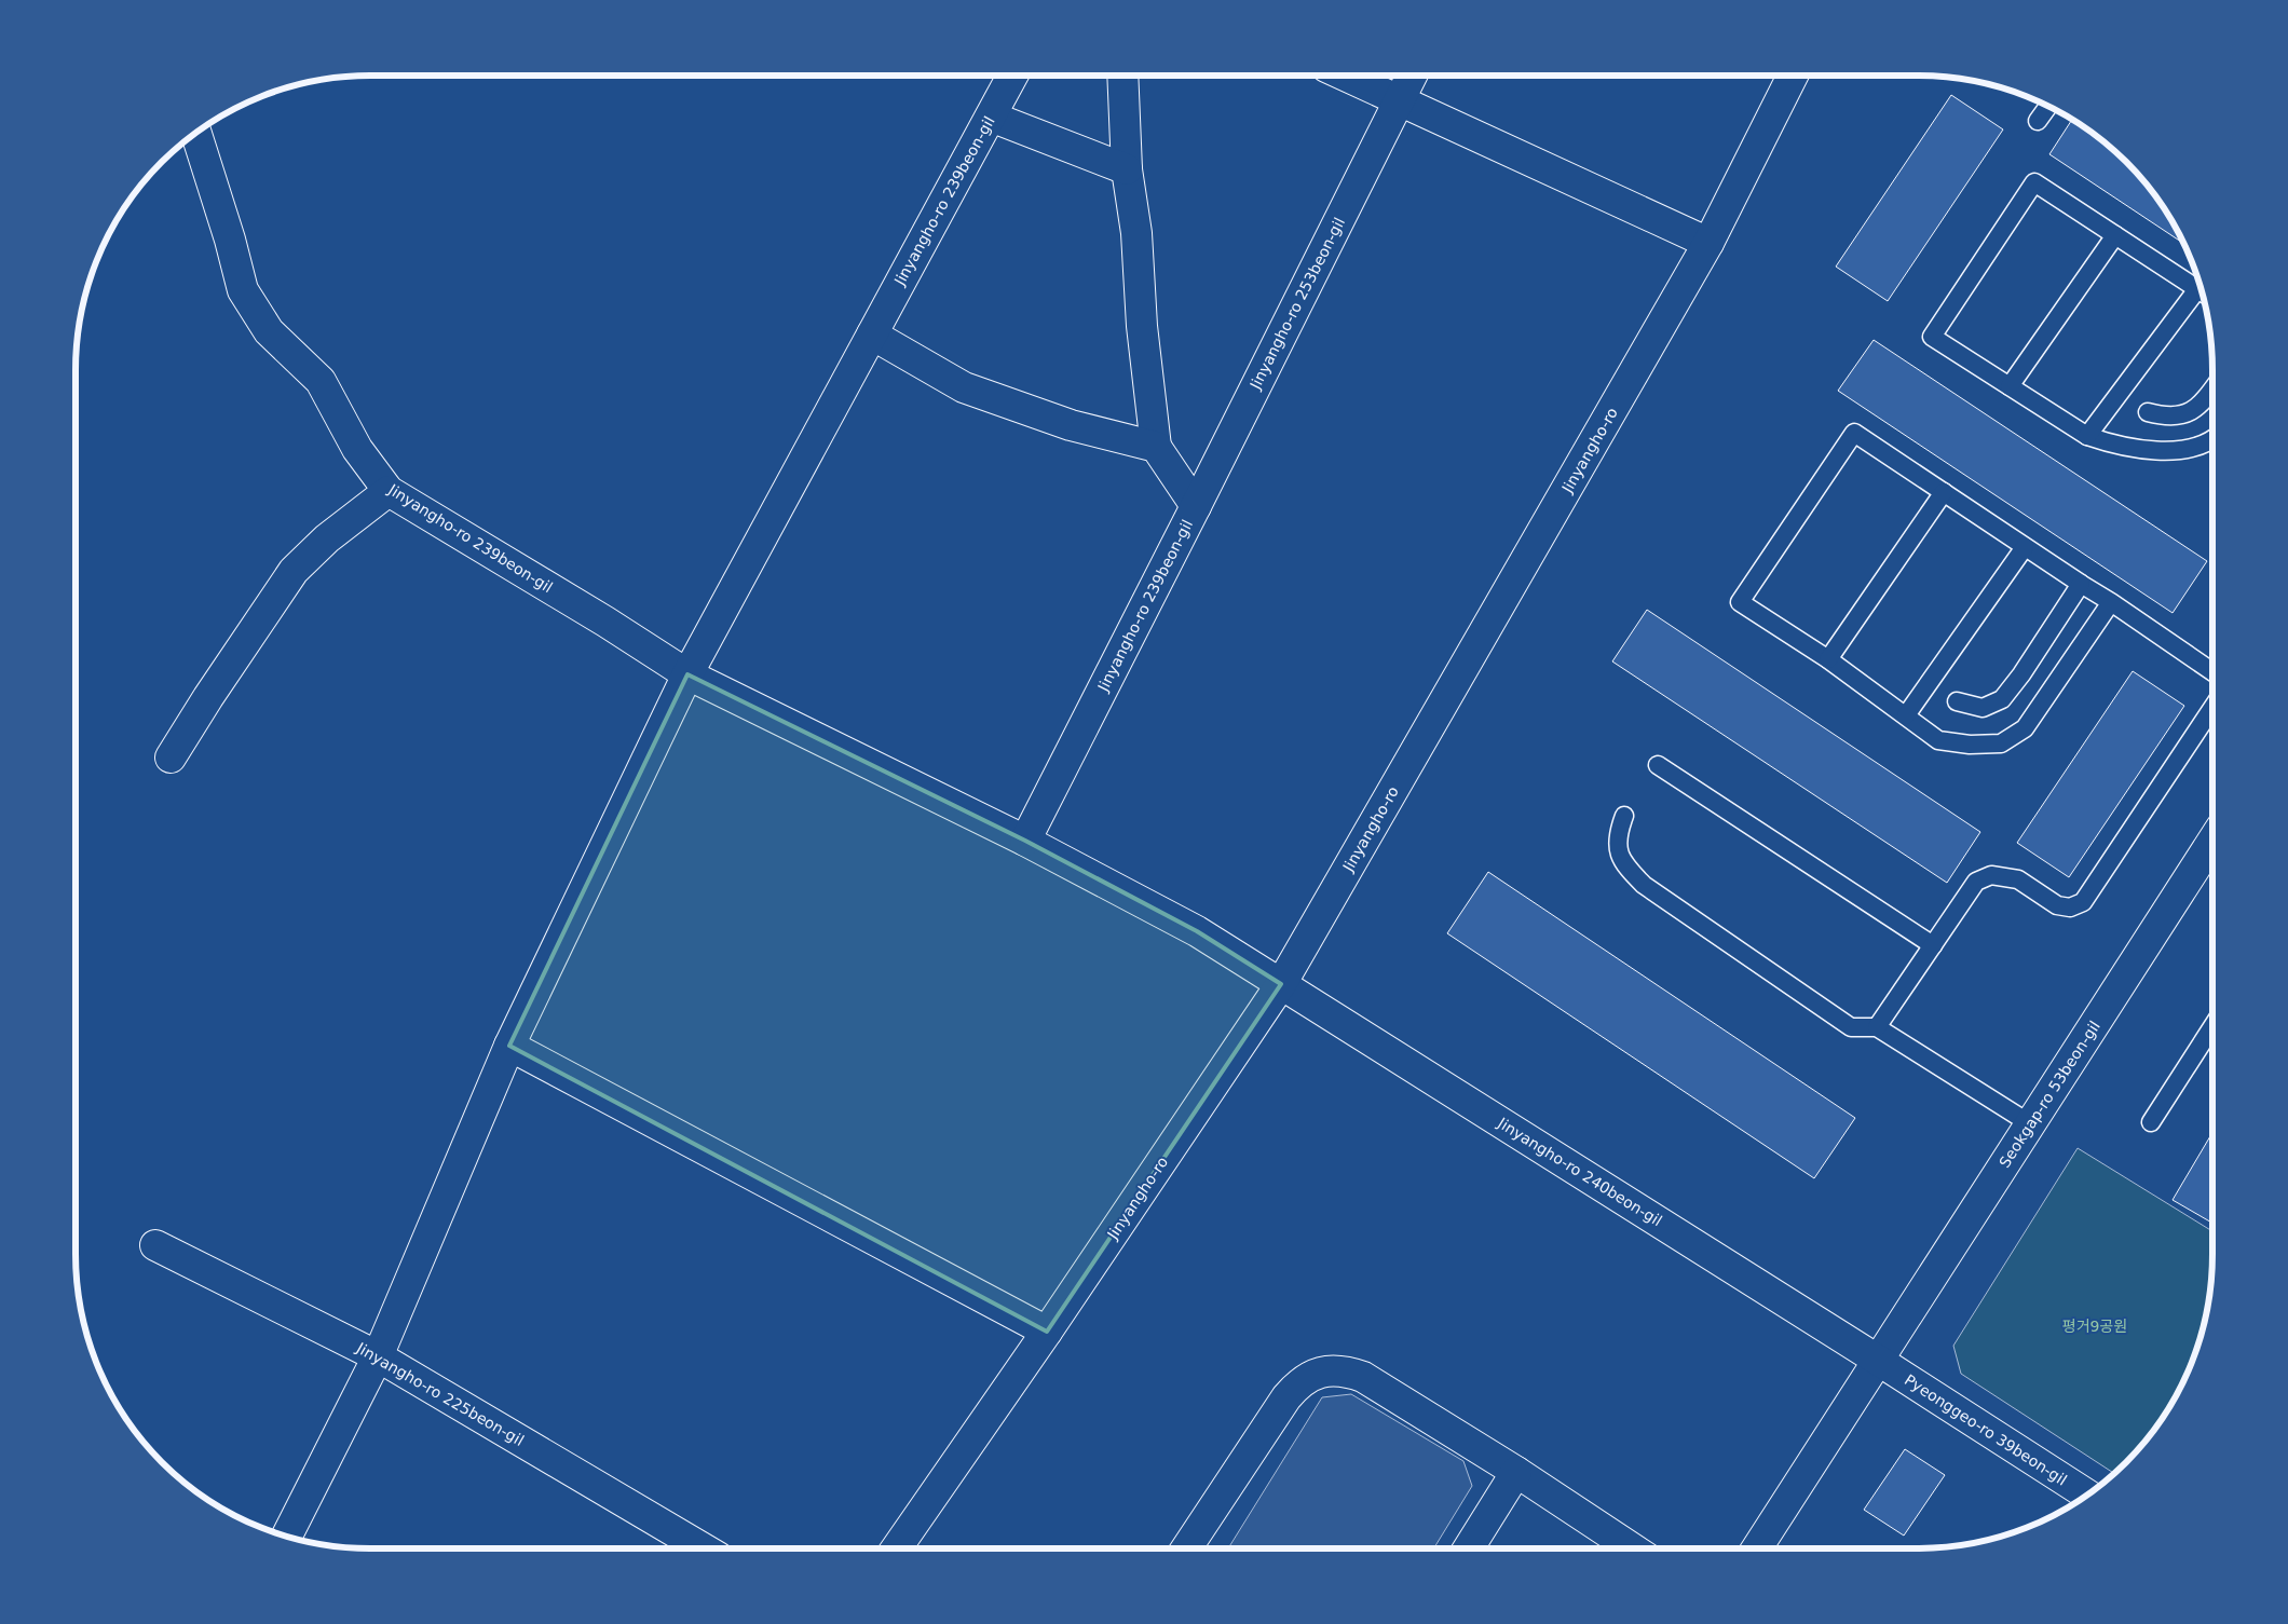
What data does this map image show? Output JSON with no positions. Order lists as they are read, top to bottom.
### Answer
{
  "streets": {
    "street": [
      "Jinyangho-ro 239beon-gil",
      "Jinyangho-ro 253beon-gil",
      "Jinyangho-ro",
      "Seokgap-ro 53beon-gil",
      "Jinyangho-ro 240beon-gil",
      "Jinyangho-ro 225beon-gil",
      "Pyeonggeo-ro 39beon-gil"
    ]
  },
  "crossings": [
    ["Jinyangho-ro 239beon-gil", "Jinyangho-ro 253beon-gil"],
    ["Jinyangho-ro 239beon-gil", "Jinyangho-ro"],
    ["Jinyangho-ro 239beon-gil", "Jinyangho-ro 240beon-gil"],
    ["Jinyangho-ro", "Jinyangho-ro 240beon-gil"],
    ["Seokgap-ro 53beon-gil", "Jinyangho-ro 240beon-gil"],
    ["Seokgap-ro 53beon-gil", "Pyeonggeo-ro 39beon-gil"],
    ["Jinyangho-ro 240beon-gil", "Pyeonggeo-ro 39beon-gil"]
  ],
  "parks": ["평거9공원"]
}
